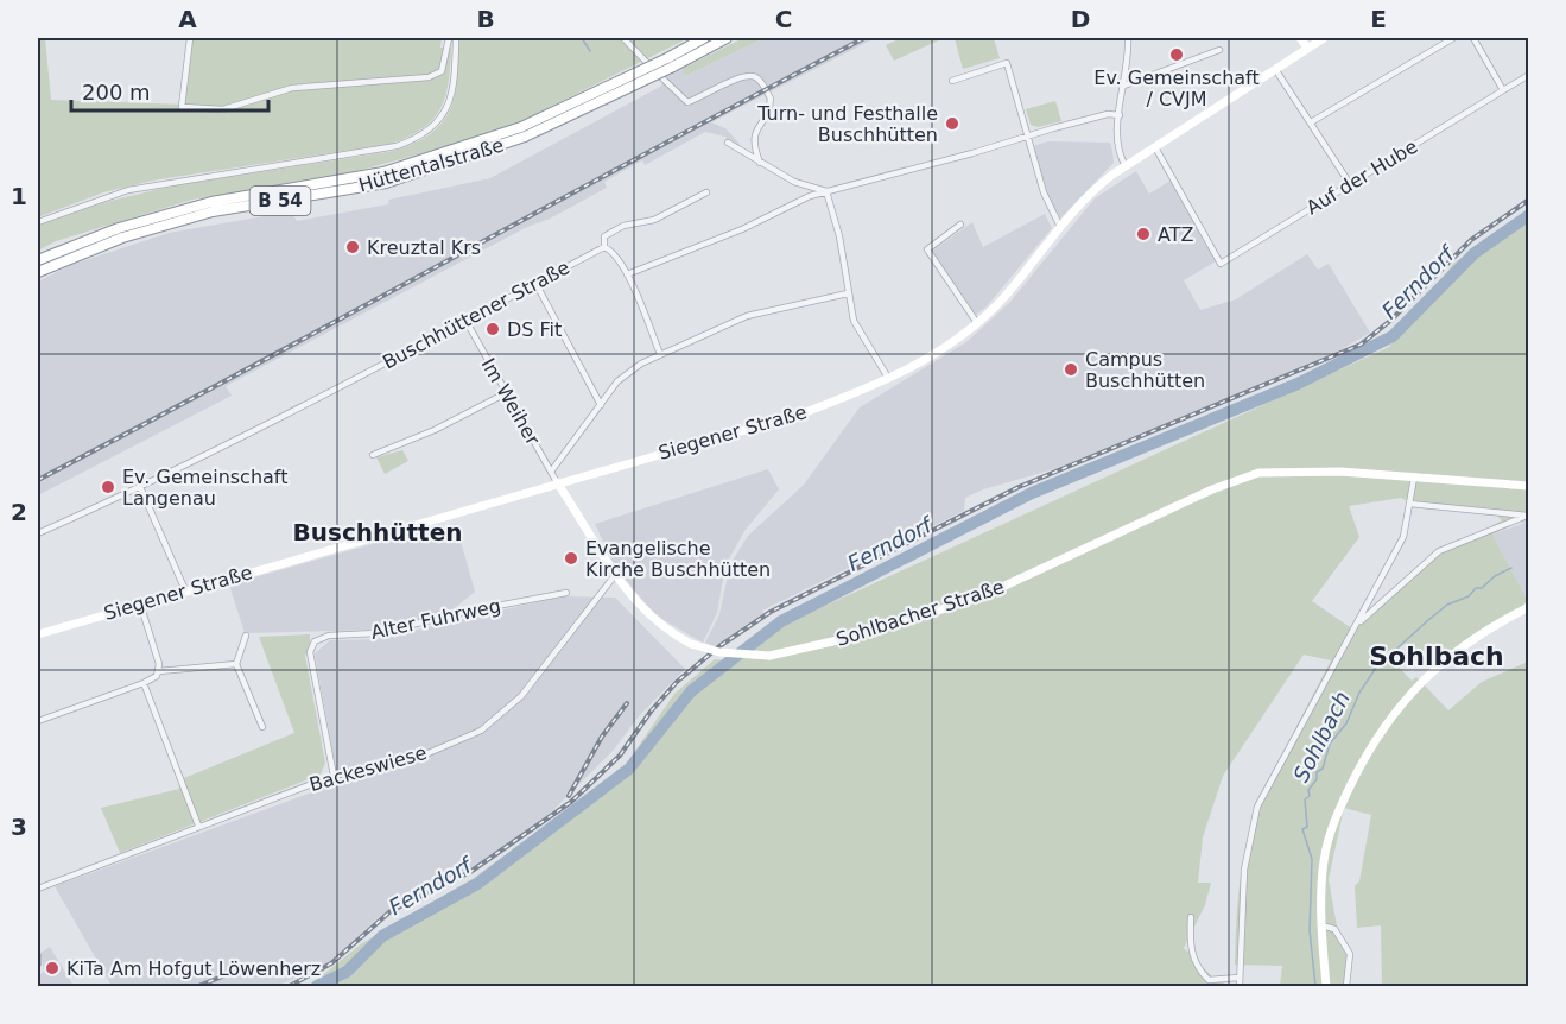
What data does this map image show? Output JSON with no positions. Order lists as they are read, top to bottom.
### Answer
{
  "streets": {
    "highway": ["Hüttentalstraße", "B 54"],
    "street": [
      "Auf der Hube",
      "Buschhüttener Straße",
      "Im Weiher",
      "Siegener Straße",
      "Sohlbacher Straße",
      "Alter Fuhrweg",
      "Backeswiese"
    ]
  },
  "crossings": [
    ["Auf der Hube", "Siegener Straße"],
    ["Buschhüttener Straße", "Im Weiher"],
    ["Im Weiher", "Siegener Straße"],
    ["Im Weiher", "Sohlbacher Straße"],
    ["Siegener Straße", "Sohlbacher Straße"],
    ["Sohlbacher Straße", "Backeswiese"],
    ["Alter Fuhrweg", "Backeswiese"]
  ],
  "districts": ["Buschhütten", "Sohlbach"],
  "water": ["Ferndorf", "Sohlbach"],
  "places": [
    "Ev. Gemeinschaft / CVJM",
    "Turn- und Festhalle Buschhütten",
    "ATZ",
    "Kreuztal Krs",
    "DS Fit",
    "Campus Buschhütten",
    "Ev. Gemeinschaft Langenau",
    "Evangelische Kirche Buschhütten",
    "KiTa Am Hofgut Löwenherz"
  ],
  "scale_bar": "200 m",
  "grid": {
    "columns": [
      "A",
      "B",
      "C",
      "D",
      "E"
    ],
    "rows": ["1", "2", "3"]
  }
}
